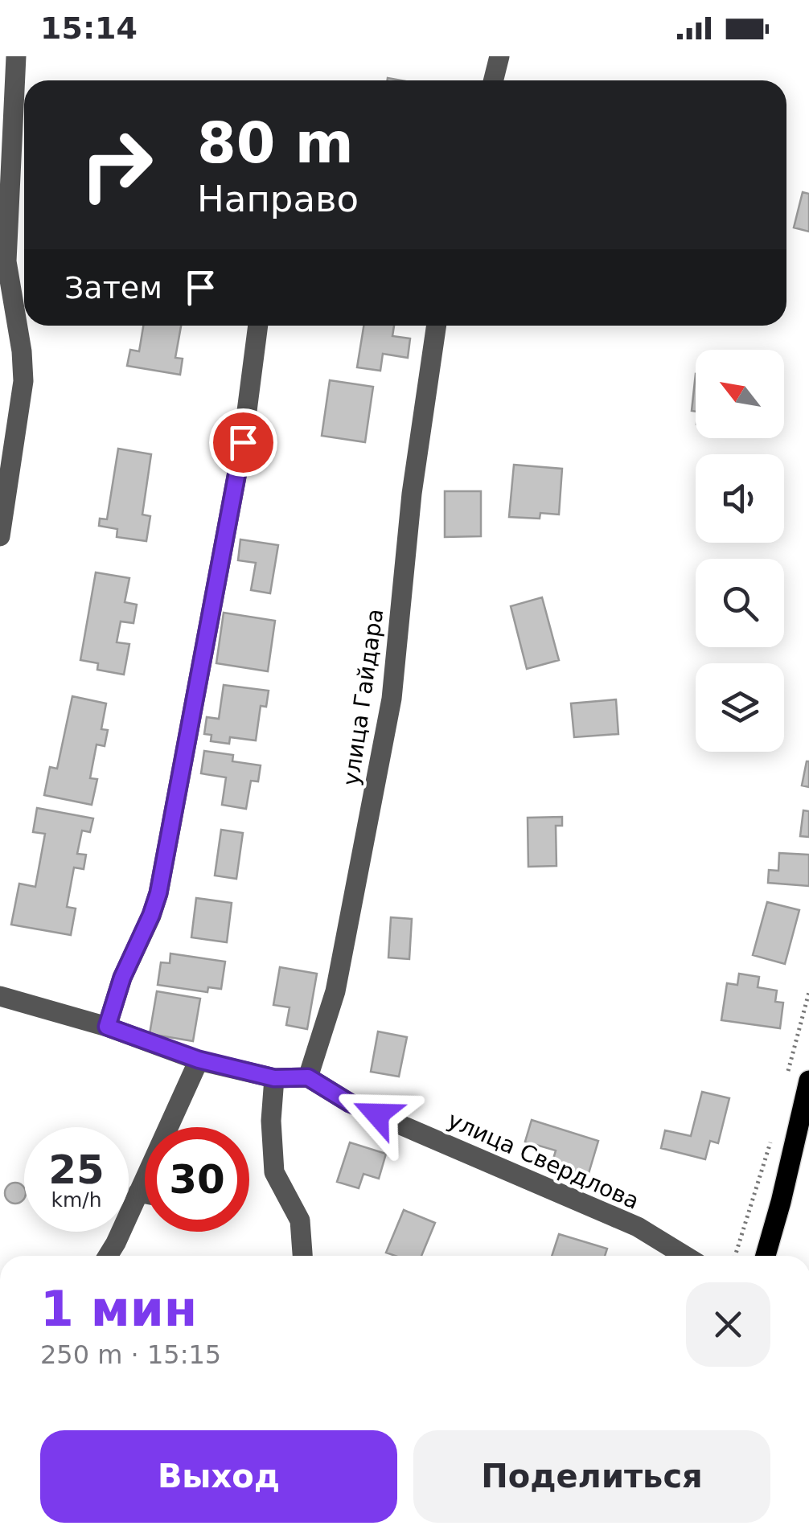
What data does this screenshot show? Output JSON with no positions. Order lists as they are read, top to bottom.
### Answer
{
  "streets": {
    "street": ["улица Гайдара", "улица Свердлова"]
  },
  "crossings": [
    ["улица Гайдара", "улица Свердлова"]
  ],
  "north": "top left",
  "page": {
    "status": "15:14",
    "turn": ["80 m", "Направо"],
    "then": "Затем",
    "speed": "25 km/h",
    "limit": "30",
    "heading": ["1 мин", "250 m · 15:15"],
    "buttons": ["Выход", "Поделиться"]
  }
}
